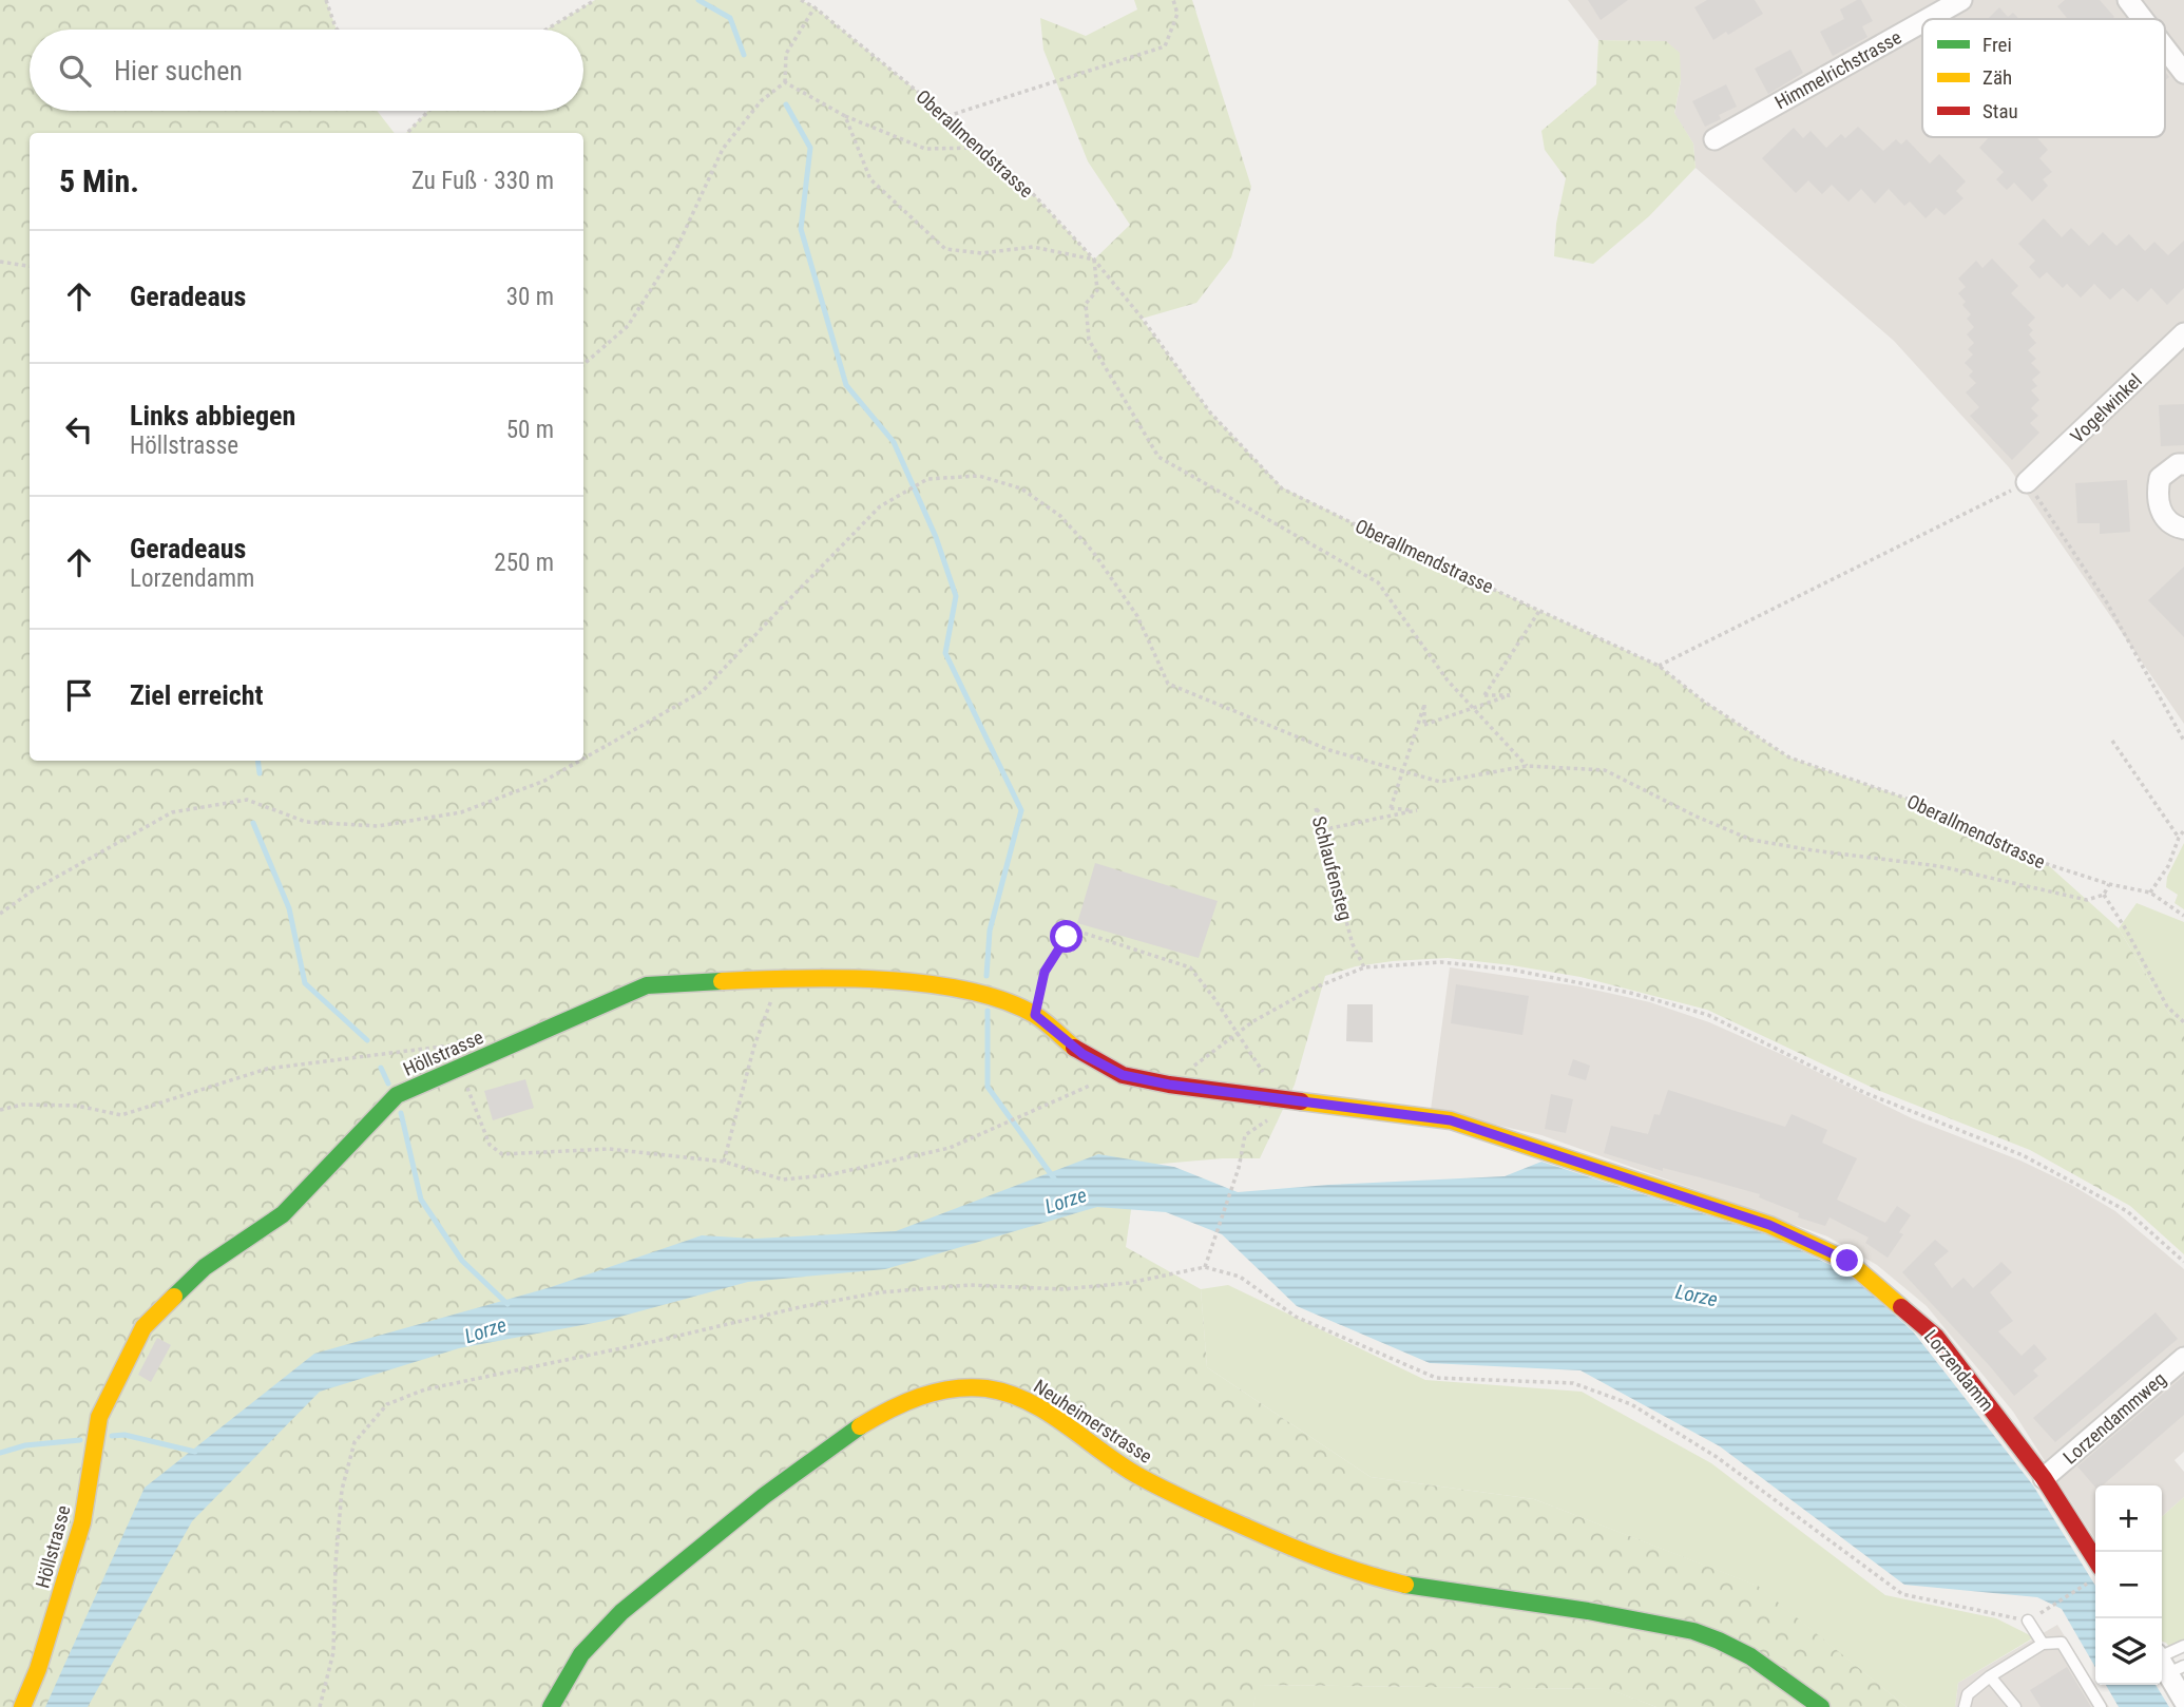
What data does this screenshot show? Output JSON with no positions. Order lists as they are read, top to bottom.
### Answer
{
  "streets": {
    "street": [
      "Himmelrichstrasse",
      "Vogelwinkel",
      "Höllstrasse",
      "Lorzendamm",
      "Lorzendammweg",
      "Neuheimerstrasse"
    ],
    "path": ["Oberallmendstrasse", "Schlaufensteg"]
  },
  "crossings": [
    ["Oberallmendstrasse", "Schlaufensteg"],
    ["Höllstrasse", "Lorzendamm"],
    ["Lorzendamm", "Lorzendammweg"]
  ],
  "water": ["Lorze"],
  "legend": ["Frei", "Zäh", "Stau"],
  "page": {
    "search": "Hier suchen",
    "heading": ["5 Min.", "Zu Fuß · 330 m"],
    "list": [
      ["Geradeaus", "30 m"],
      ["Links abbiegen", "Höllstrasse", "50 m"],
      ["Geradeaus", "Lorzendamm", "250 m"],
      "Ziel erreicht"
    ],
    "map_buttons": ["+", "−"]
  }
}
